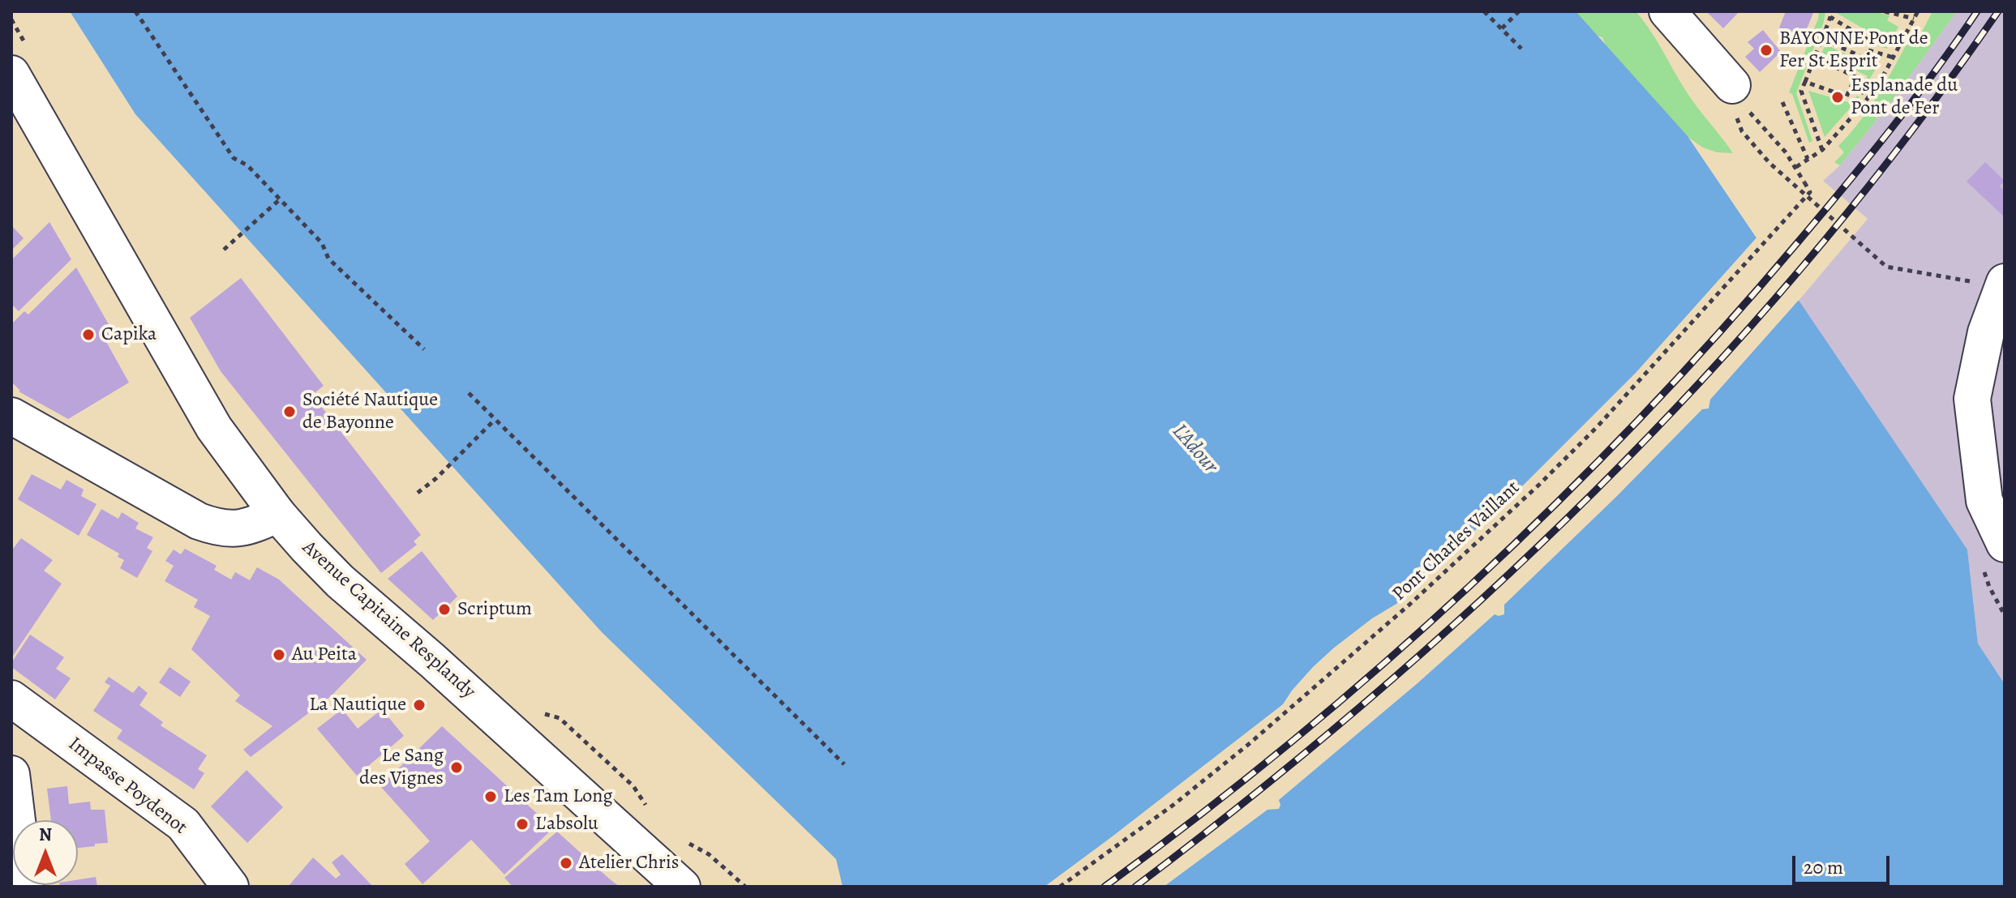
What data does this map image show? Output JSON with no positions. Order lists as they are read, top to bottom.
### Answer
{
  "streets": {
    "main road": ["Avenue Capitaine Resplandy", "Impasse Poydenot"],
    "path": ["Pont Charles Vaillant"]
  },
  "water": ["L'Adour"],
  "places": [
    "BAYONNE Pont de Fer St Esprit",
    "Esplanade du Pont de Fer",
    "Capika",
    "Société Nautique de Bayonne",
    "Scriptum",
    "Au Peita",
    "La Nautique",
    "Le Sang des Vignes",
    "Les Tam Long",
    "L'absolu",
    "Atelier Chris"
  ],
  "scale_bar": "20 m",
  "north": "top"
}
